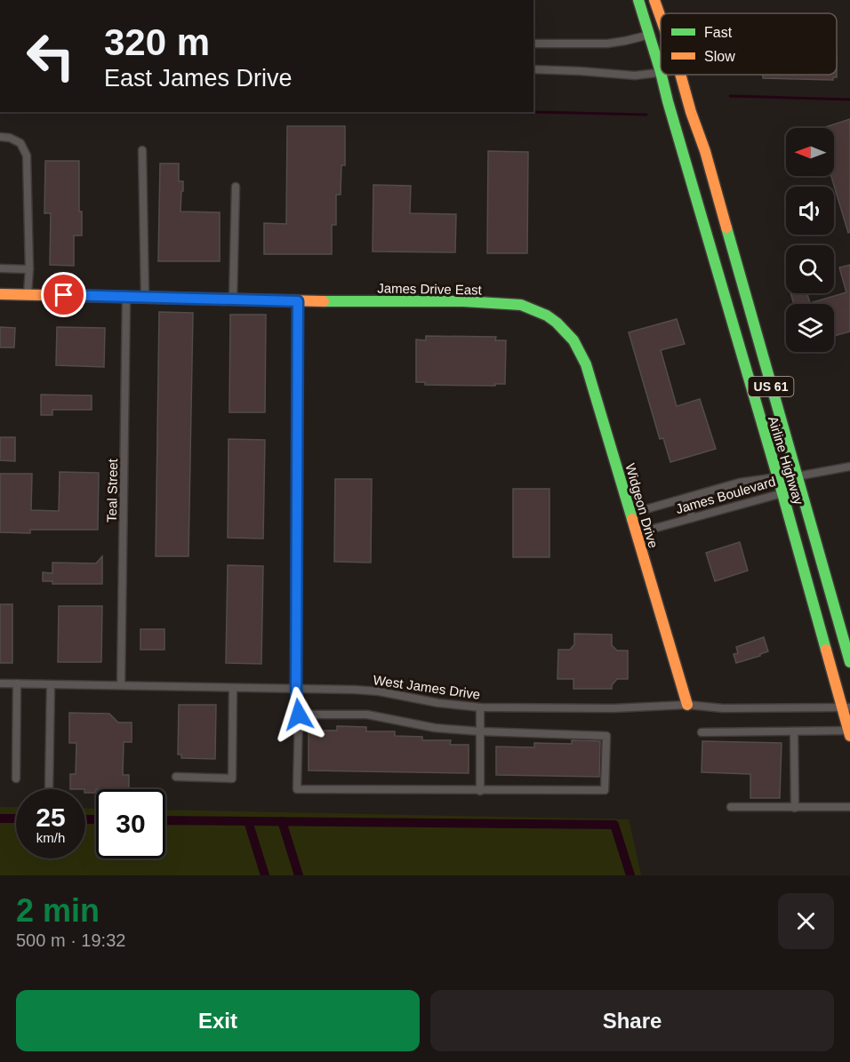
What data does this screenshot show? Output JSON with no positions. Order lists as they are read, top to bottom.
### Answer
{
  "streets": {
    "main road": [
      "James Drive East",
      "US 61",
      "Airline Highway",
      "Widgeon Drive"
    ],
    "street": ["Teal Street", "James Boulevard", "West James Drive"]
  },
  "crossings": [
    ["James Drive East", "Teal Street"],
    ["James Drive East", "Widgeon Drive"],
    ["Airline Highway", "James Boulevard"],
    ["Airline Highway", "West James Drive"],
    ["Teal Street", "West James Drive"],
    ["James Boulevard", "Widgeon Drive"],
    ["Widgeon Drive", "West James Drive"]
  ],
  "legend": ["Fast", "Slow"],
  "north": "left",
  "page": {
    "turn": ["320 m", "East James Drive"],
    "speed": "25 km/h",
    "limit": "30",
    "heading": ["2 min", "500 m · 19:32"],
    "buttons": ["Exit", "Share"]
  }
}
